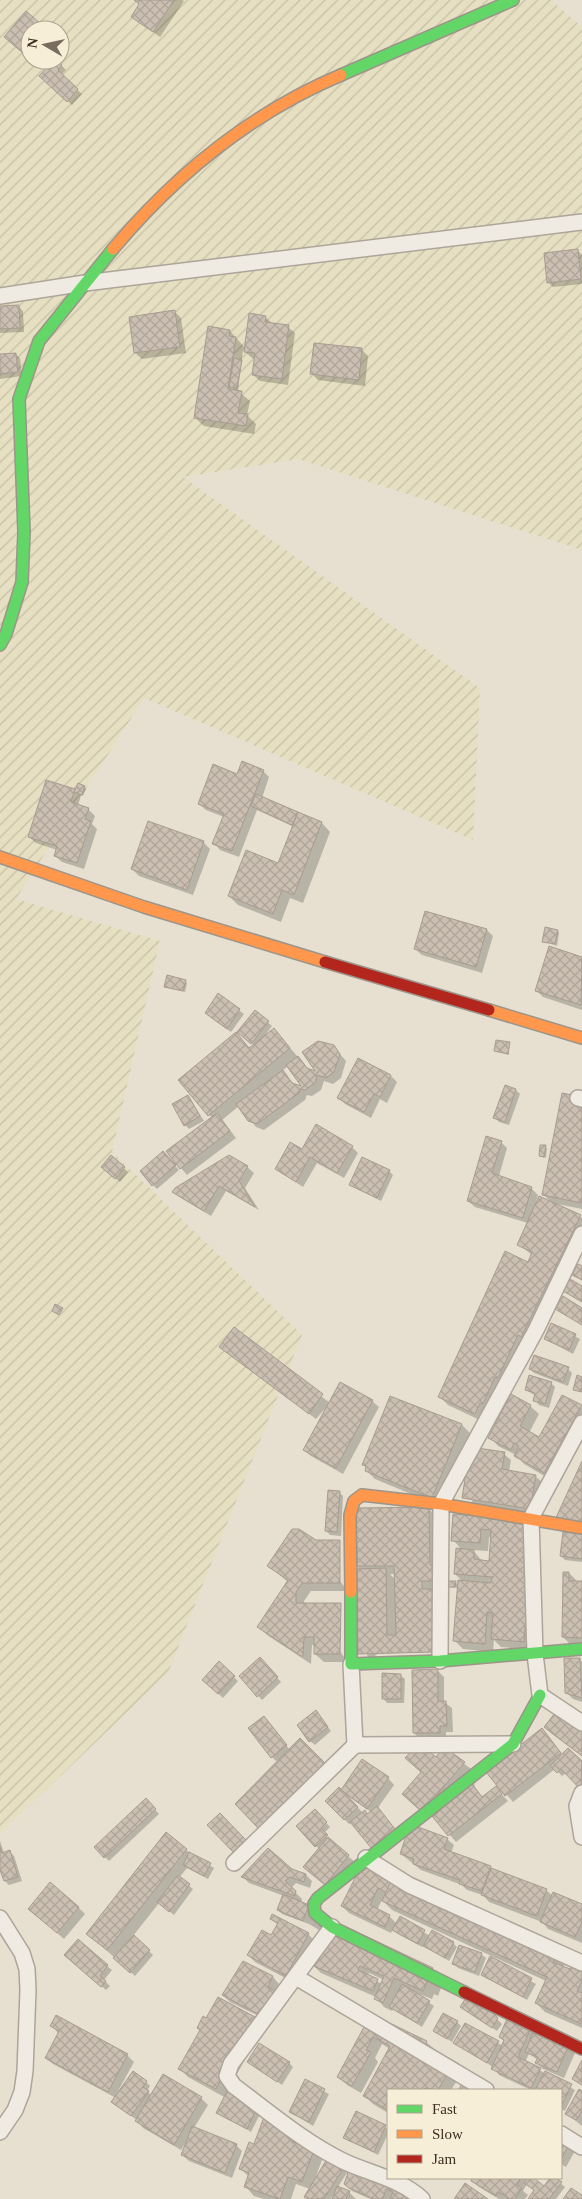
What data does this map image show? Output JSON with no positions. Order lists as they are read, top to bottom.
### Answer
{
  "legend": ["Fast", "Slow", "Jam"],
  "north": "left"
}
